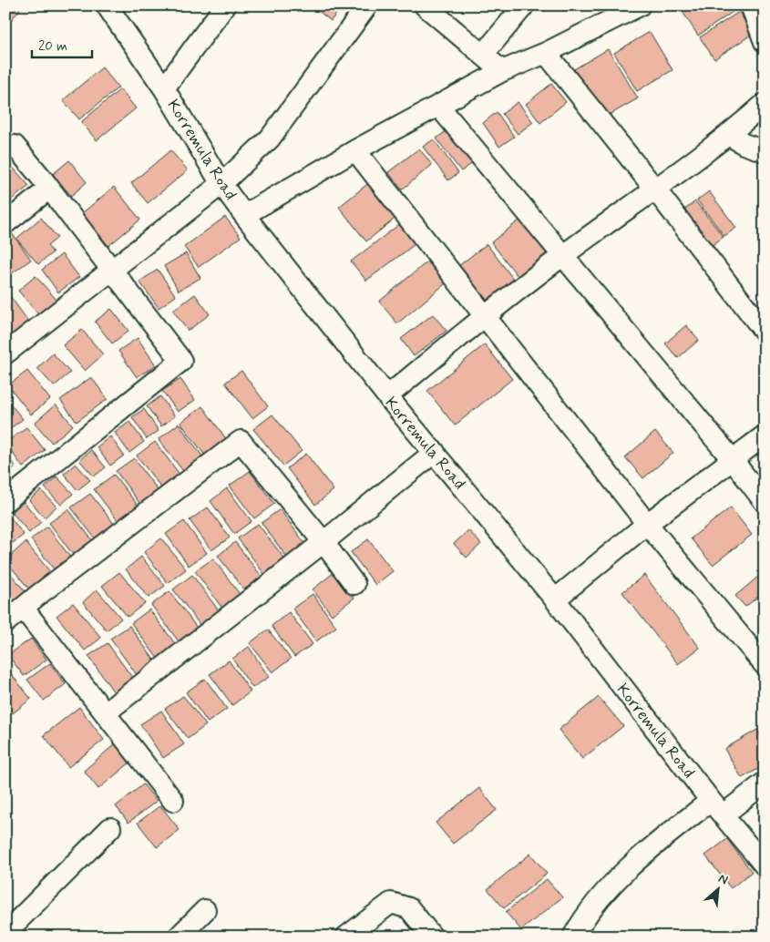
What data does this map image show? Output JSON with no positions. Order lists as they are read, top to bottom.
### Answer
{
  "streets": {
    "street": ["Korremula Road"]
  },
  "scale_bar": "20 m",
  "north": "top right"
}
